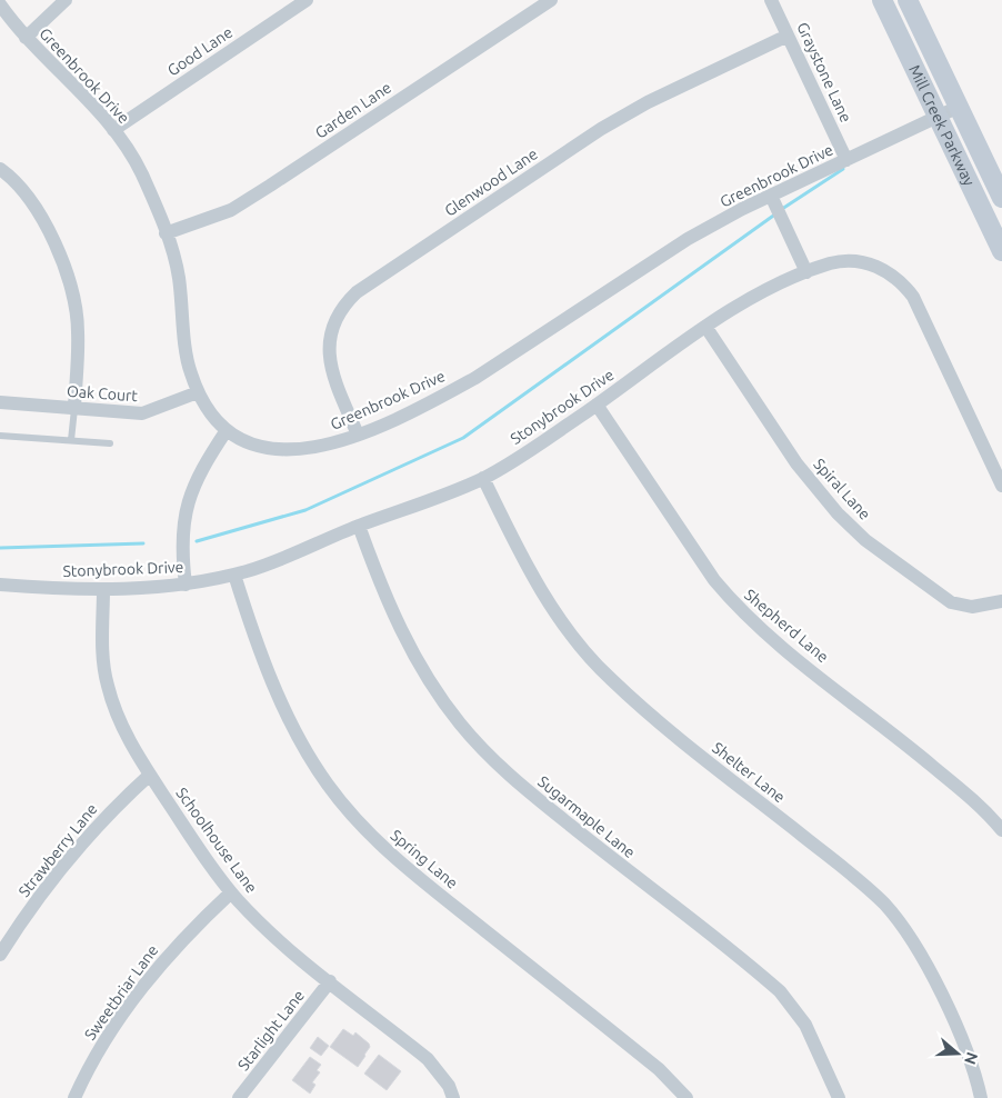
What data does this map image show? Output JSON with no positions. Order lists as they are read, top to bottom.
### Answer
{
  "streets": {
    "main road": ["Mill Creek Parkway"],
    "street": [
      "Good Lane",
      "Graystone Lane",
      "Greenbrook Drive",
      "Garden Lane",
      "Glenwood Lane",
      "Oak Court",
      "Stonybrook Drive",
      "Spiral Lane",
      "Shepherd Lane",
      "Shelter Lane",
      "Sugarmaple Lane",
      "Schoolhouse Lane",
      "Strawberry Lane",
      "Spring Lane",
      "Sweetbriar Lane",
      "Starlight Lane"
    ]
  },
  "crossings": [
    ["Good Lane", "Greenbrook Drive"],
    ["Graystone Lane", "Greenbrook Drive"],
    ["Graystone Lane", "Glenwood Lane"],
    ["Greenbrook Drive", "Garden Lane"],
    ["Greenbrook Drive", "Mill Creek Parkway"],
    ["Greenbrook Drive", "Glenwood Lane"],
    ["Greenbrook Drive", "Oak Court"],
    ["Stonybrook Drive", "Spiral Lane"],
    ["Stonybrook Drive", "Shepherd Lane"],
    ["Stonybrook Drive", "Shelter Lane"],
    ["Stonybrook Drive", "Sugarmaple Lane"],
    ["Stonybrook Drive", "Schoolhouse Lane"],
    ["Stonybrook Drive", "Spring Lane"],
    ["Schoolhouse Lane", "Strawberry Lane"],
    ["Schoolhouse Lane", "Sweetbriar Lane"],
    ["Schoolhouse Lane", "Starlight Lane"]
  ],
  "north": "right"
}
